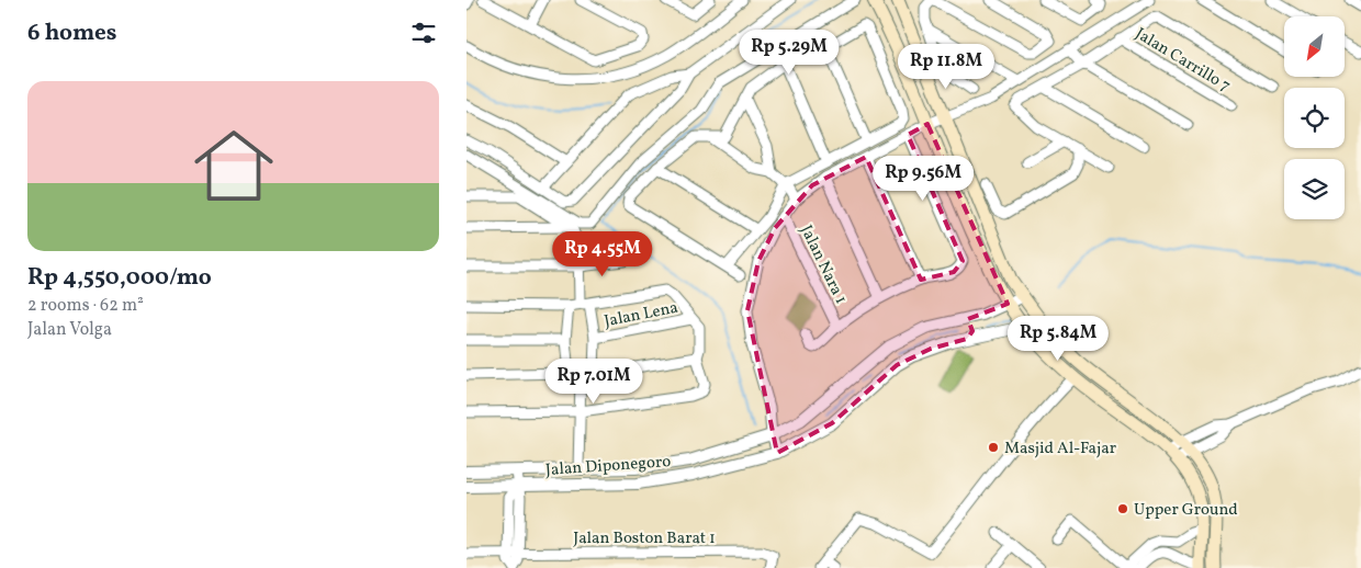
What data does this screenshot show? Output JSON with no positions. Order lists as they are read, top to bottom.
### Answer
{
  "streets": {
    "street": [
      "Jalan Carrillo 7",
      "Jalan Nara 1",
      "Jalan Lena",
      "Jalan Diponegoro",
      "Jalan Boston Barat 1"
    ]
  },
  "places": ["Masjid Al-Fajar", "Upper Ground"],
  "north": "bottom left",
  "page": {
    "heading": "6 homes",
    "price": [
      "Rp 5.29M",
      "Rp 11.8M",
      "Rp 9.56M",
      "Rp 4.55M",
      "Rp 5.84M",
      "Rp 7.01M"
    ],
    "list": [
      {
        "name": "Rp 4,550,000/mo",
        "note": "2 rooms · 62 m² · Jalan Volga"
      }
    ]
  }
}
